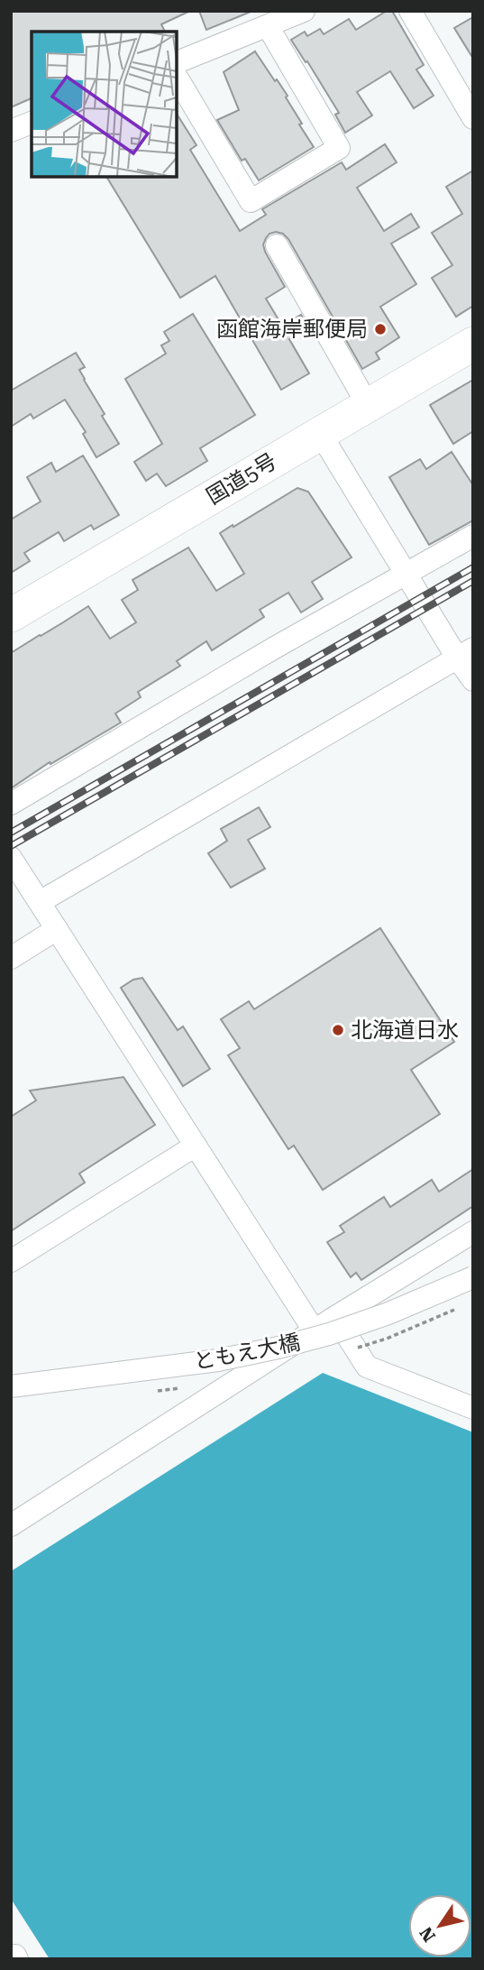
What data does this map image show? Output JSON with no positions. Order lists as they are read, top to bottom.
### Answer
{
  "streets": {
    "highway": ["国道5号"],
    "street": ["ともえ大橋"]
  },
  "places": ["函館海岸郵便局", "北海道日水"],
  "north": "bottom left"
}
